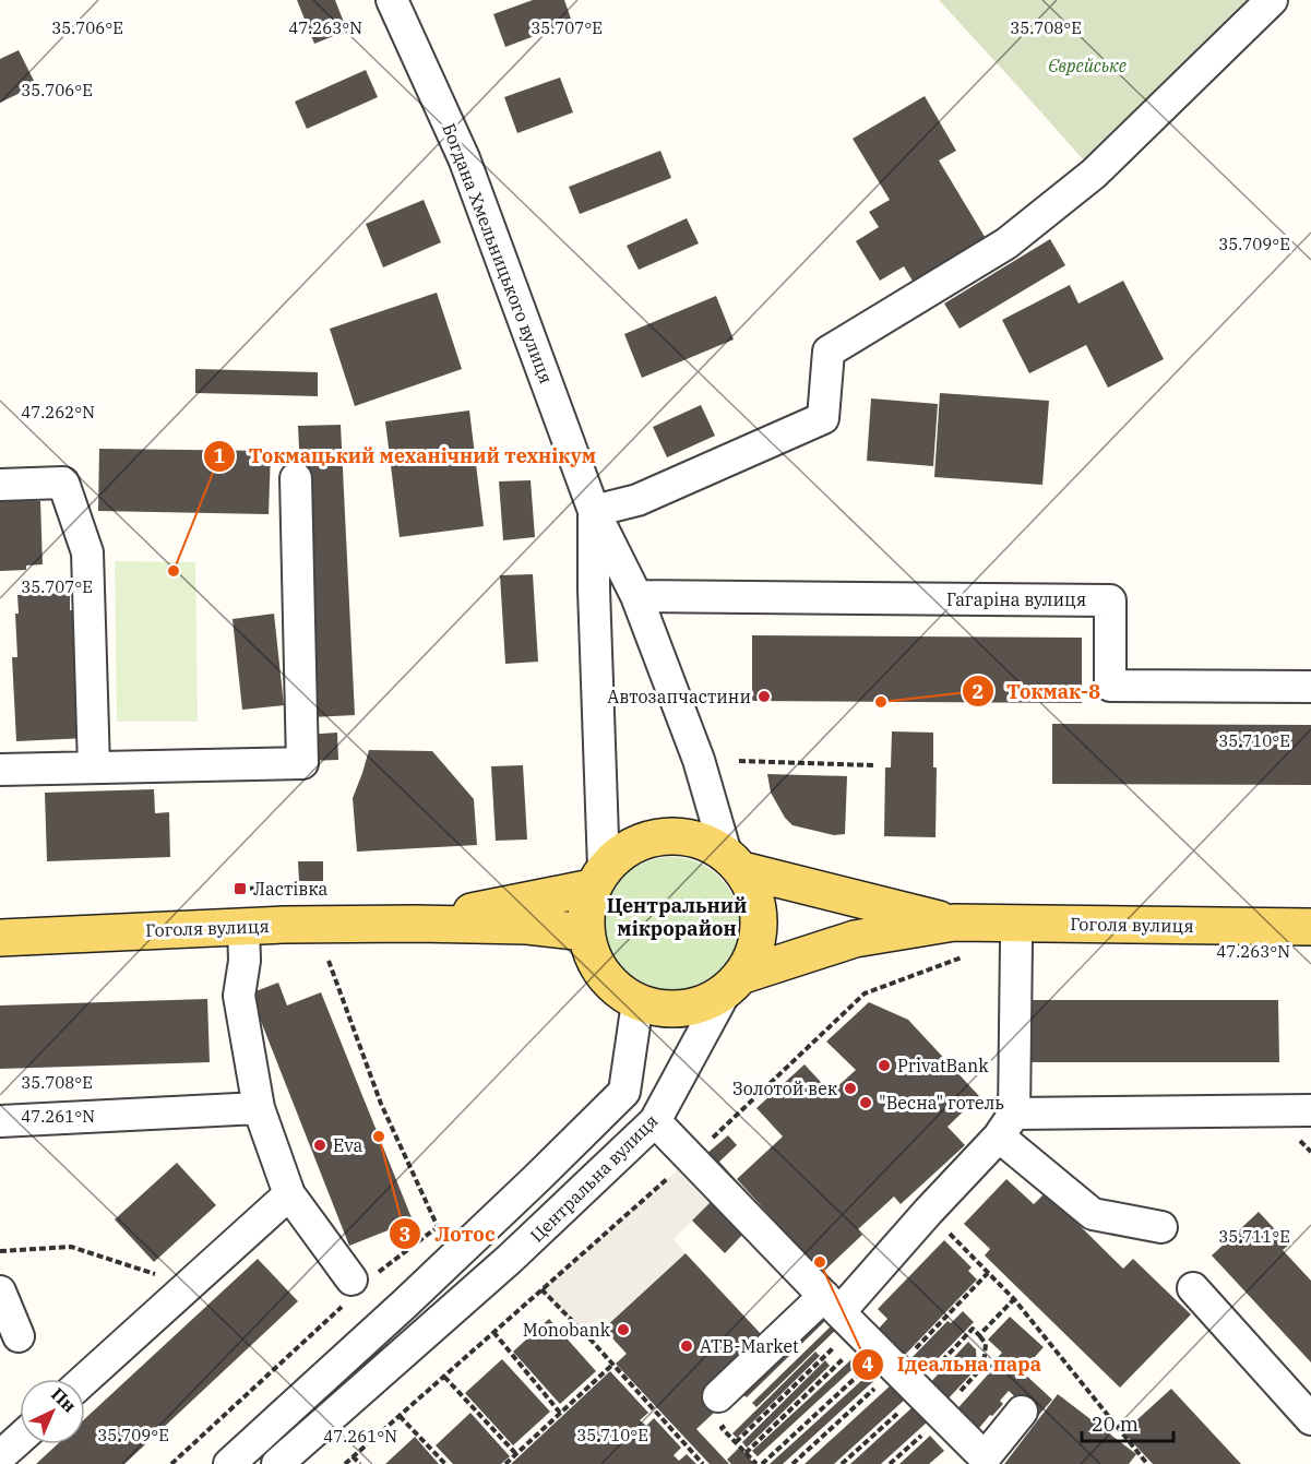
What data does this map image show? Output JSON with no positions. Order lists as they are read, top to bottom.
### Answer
{
  "streets": {
    "main road": ["Гоголя вулиця"],
    "street": ["Богдана Хмельницького вулиця", "Гагаріна вулиця", "Центральна вулиця"]
  },
  "crossings": [
    ["Богдана Хмельницького вулиця", "Гагаріна вулиця"],
    ["Богдана Хмельницького вулиця", "Гоголя вулиця"],
    ["Богдана Хмельницького вулиця", "Центральна вулиця"],
    ["Гоголя вулиця", "Центральна вулиця"]
  ],
  "districts": ["Центральний мікрорайон"],
  "parks": ["Єврейське"],
  "places": {
    "other": [
      "Токмацький механічний технікум",
      "Автозапчастини",
      "Токмак-8",
      "PrivatBank",
      "Золотой век",
      "\"Весна\" готель",
      "Лотос",
      "Eva",
      "Ідеальна пара",
      "Monobank",
      "ATB-Market"
    ],
    "transit": ["Ластівка"]
  },
  "scale_bar": "20 m",
  "north": "top right",
  "coordinates": [
    "47.263°N",
    "35.706°E",
    "35.707°E",
    "35.708°E",
    "35.709°E",
    "47.262°N",
    "35.710°E",
    "47.261°N",
    "35.711°E"
  ]
}
